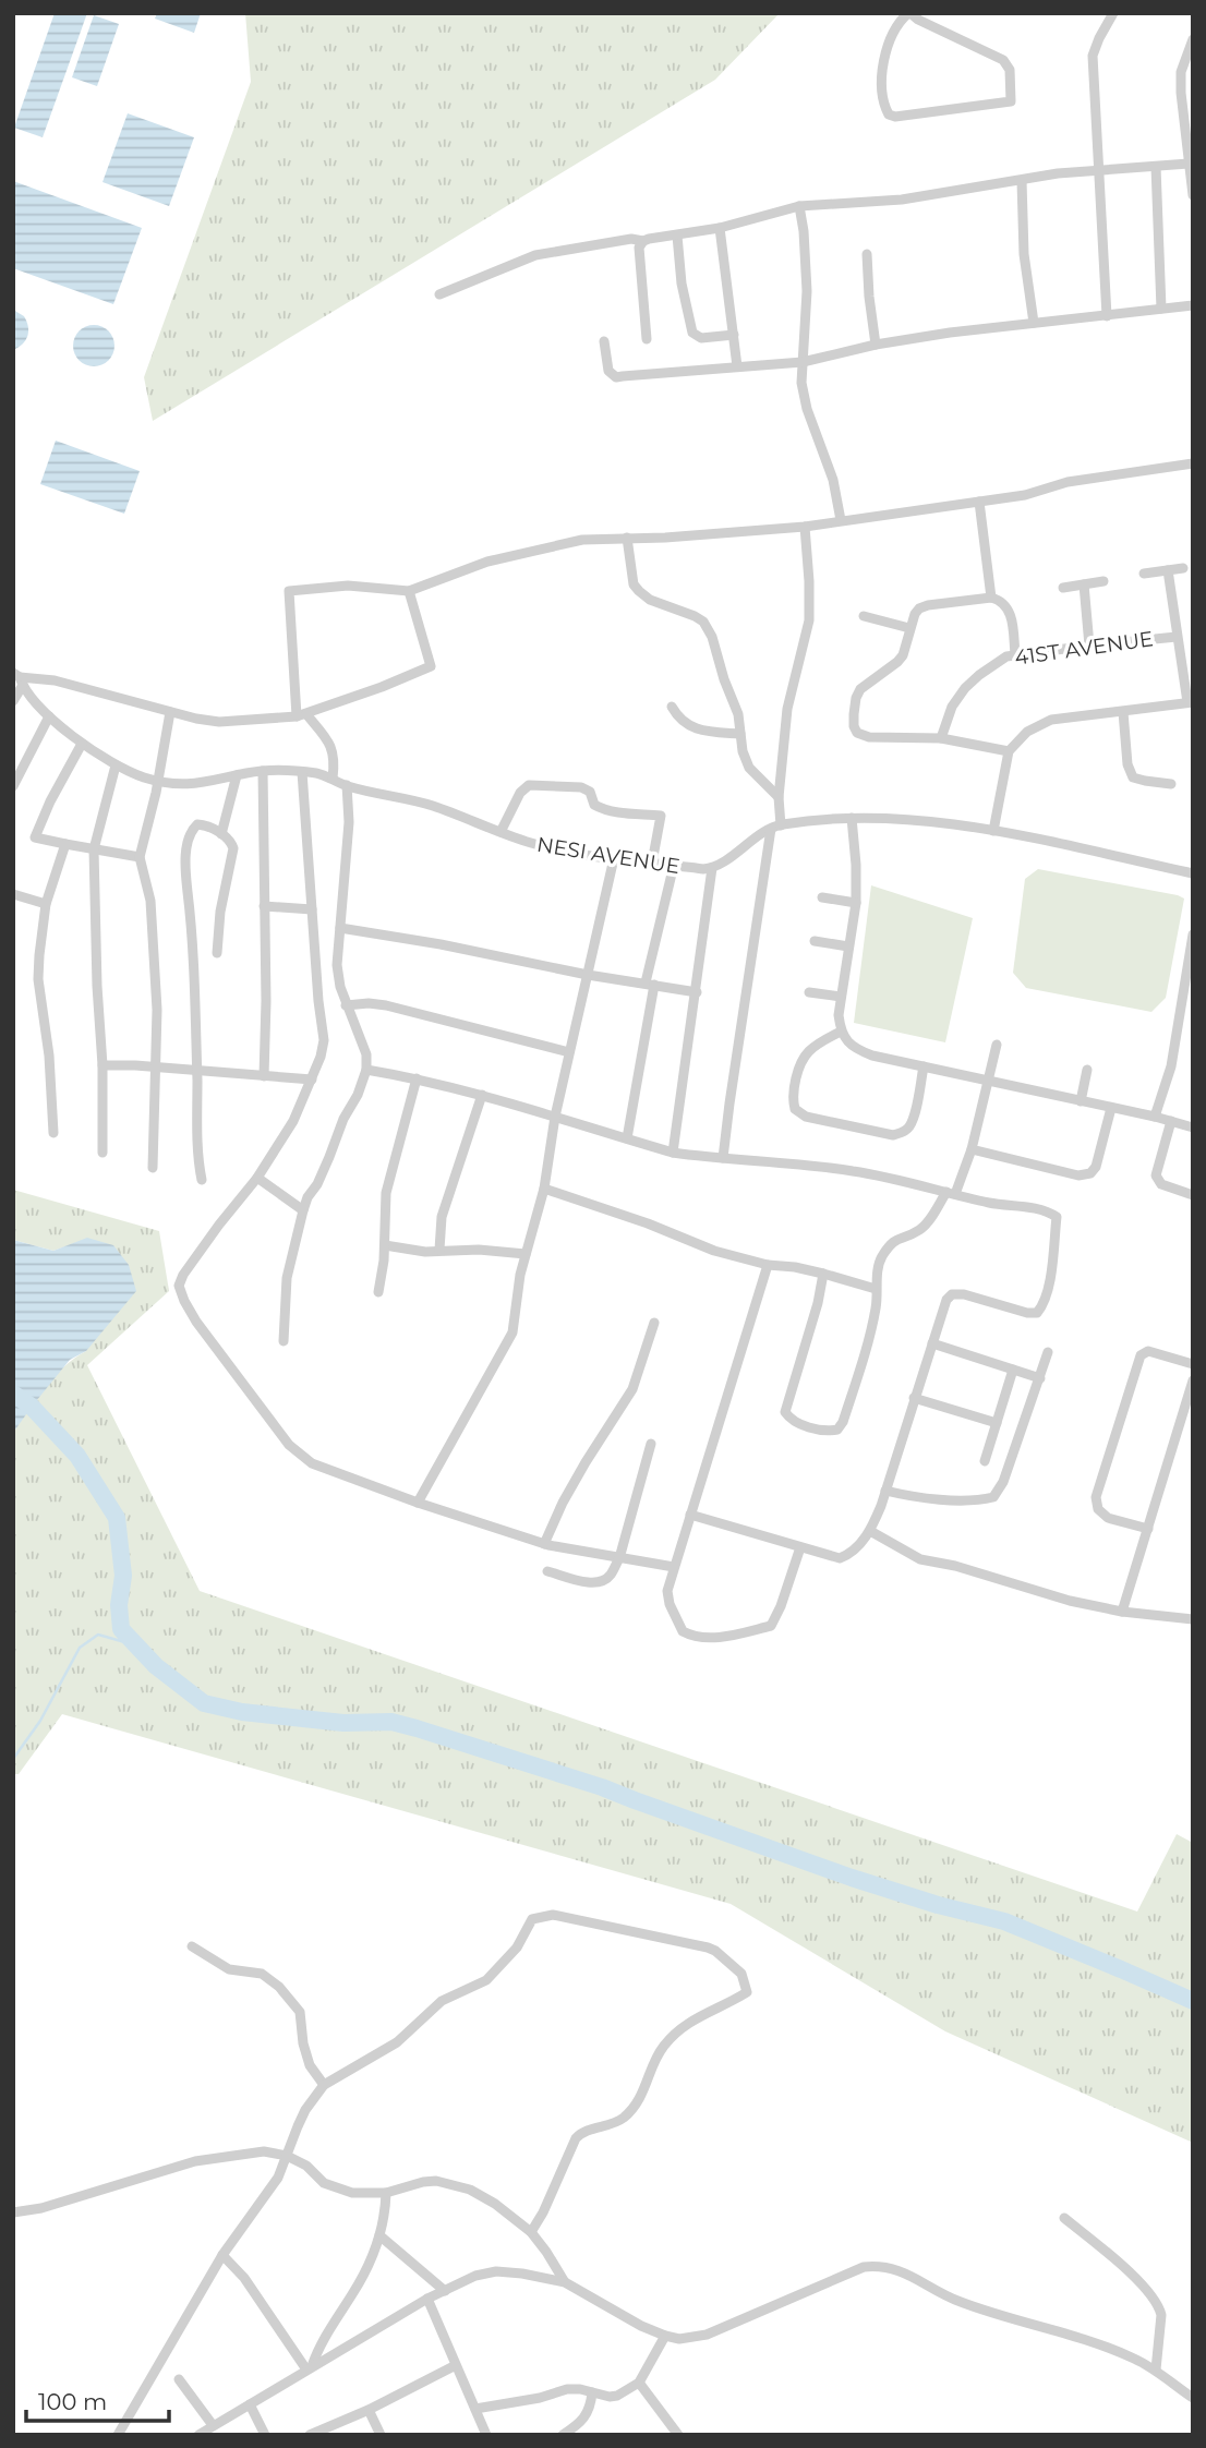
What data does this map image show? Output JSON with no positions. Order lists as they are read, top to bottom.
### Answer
{
  "streets": {
    "street": ["41ST AVENUE", "NESI AVENUE"]
  },
  "scale_bar": "100 m"
}
